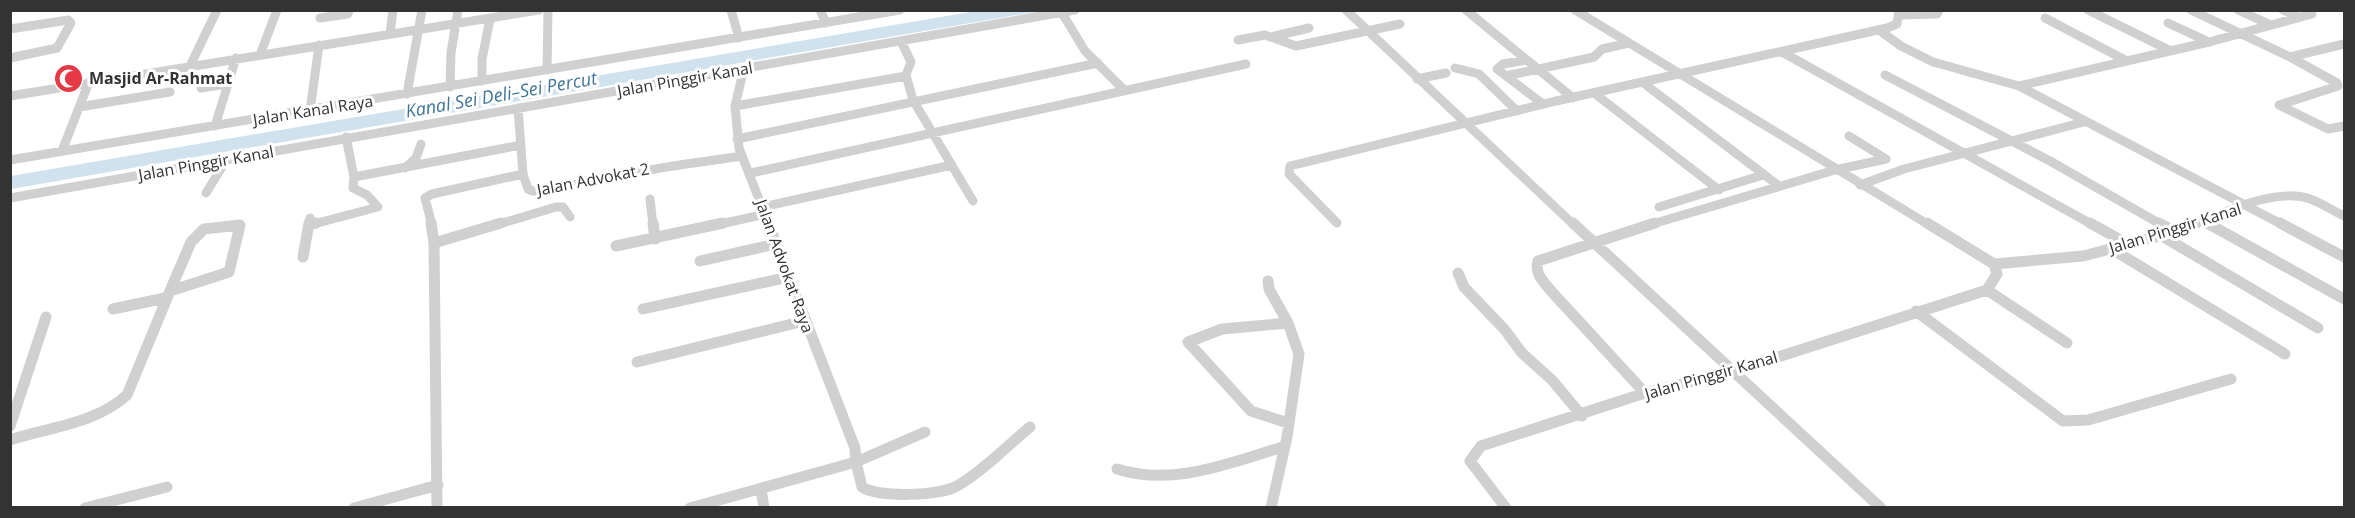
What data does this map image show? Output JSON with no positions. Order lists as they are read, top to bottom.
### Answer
{
  "streets": {
    "street": [
      "Jalan Pinggir Kanal",
      "Jalan Kanal Raya",
      "Jalan Advokat 2",
      "Jalan Advokat Raya"
    ]
  },
  "crossings": [
    ["Jalan Pinggir Kanal", "Jalan Advokat 2"],
    ["Jalan Pinggir Kanal", "Jalan Advokat Raya"],
    ["Jalan Advokat 2", "Jalan Advokat Raya"]
  ],
  "water": ["Kanal Sei Deli–Sei Percut"],
  "places": {
    "mosque": ["Masjid Ar-Rahmat"]
  }
}
